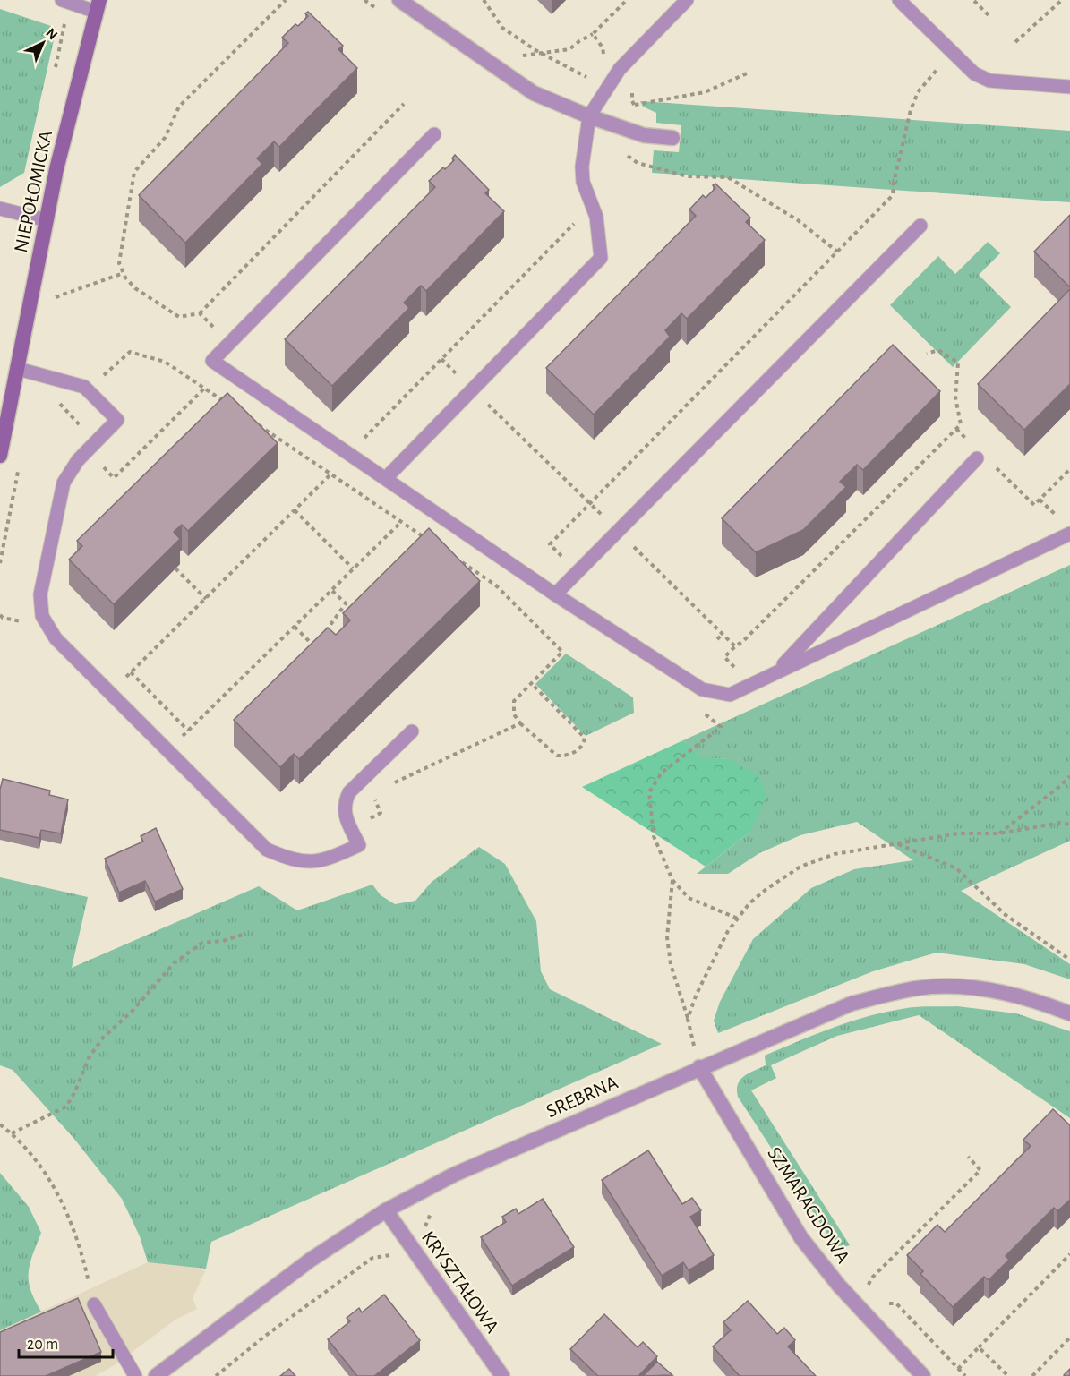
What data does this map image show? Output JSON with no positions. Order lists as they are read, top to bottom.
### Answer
{
  "streets": {
    "main road": ["NIEPOŁOMICKA"],
    "street": ["SREBRNA", "SZMARAGDOWA", "KRYSZTAŁOWA"]
  },
  "crossings": [
    ["SREBRNA", "SZMARAGDOWA"],
    ["SREBRNA", "KRYSZTAŁOWA"]
  ],
  "scale_bar": "20 m",
  "north": "top right"
}
